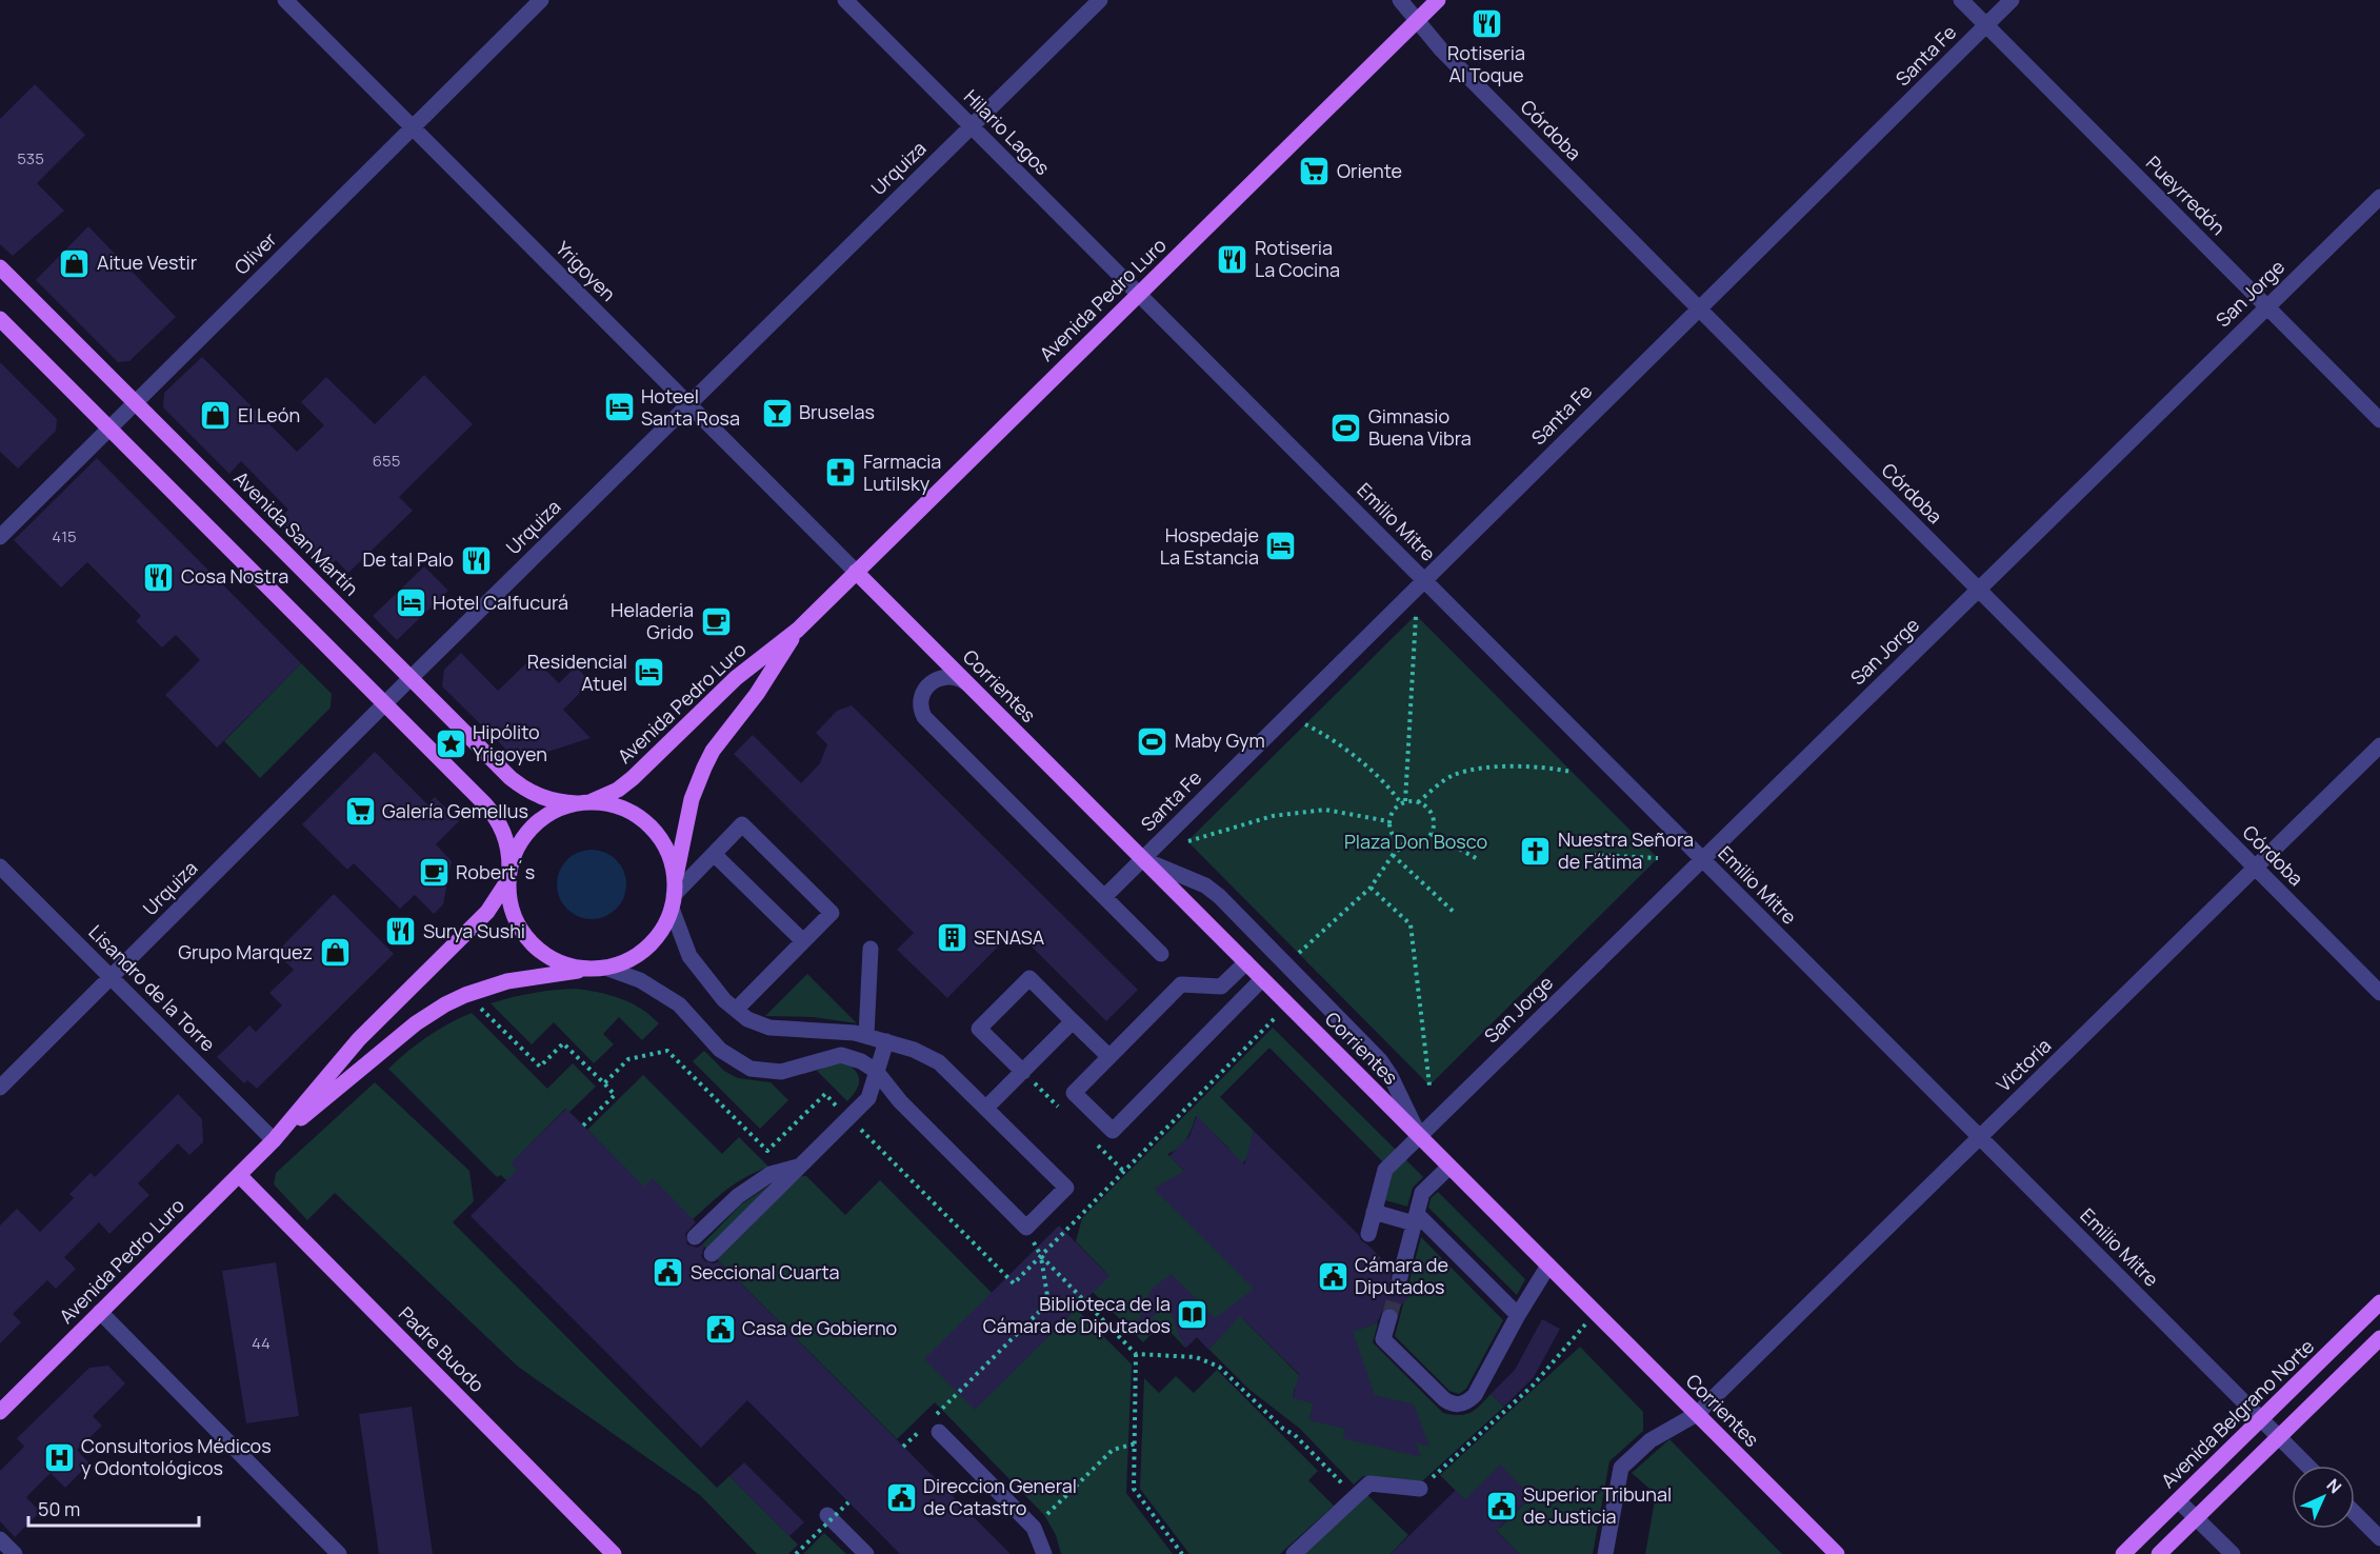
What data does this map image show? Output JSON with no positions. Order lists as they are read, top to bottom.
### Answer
{
  "streets": {
    "main road": [
      "Avenida Pedro Luro",
      "Avenida San Martín",
      "Corrientes",
      "Padre Buodo",
      "Avenida Belgrano Norte"
    ],
    "street": [
      "Santa Fe",
      "Córdoba",
      "Hilario Lagos",
      "Urquiza",
      "Pueyrredón",
      "Oliver",
      "Yrigoyen",
      "San Jorge",
      "Emilio Mitre",
      "Lisandro de la Torre",
      "Victoria"
    ]
  },
  "crossings": [
    ["Santa Fe", "Córdoba"],
    ["Santa Fe", "Pueyrredón"],
    ["Santa Fe", "Emilio Mitre"],
    ["Santa Fe", "Corrientes"],
    ["Córdoba", "San Jorge"],
    ["Córdoba", "Avenida Pedro Luro"],
    ["Córdoba", "Victoria"],
    ["Hilario Lagos", "Urquiza"],
    ["Hilario Lagos", "Avenida Pedro Luro"],
    ["Hilario Lagos", "Emilio Mitre"],
    ["Urquiza", "Yrigoyen"],
    ["Urquiza", "Avenida San Martín"],
    ["Urquiza", "Lisandro de la Torre"],
    ["Pueyrredón", "San Jorge"],
    ["Oliver", "Yrigoyen"],
    ["Oliver", "Avenida San Martín"],
    ["Yrigoyen", "Avenida Pedro Luro"],
    ["Yrigoyen", "Corrientes"],
    ["San Jorge", "Emilio Mitre"],
    ["San Jorge", "Corrientes"],
    ["Avenida Pedro Luro", "Emilio Mitre"],
    ["Avenida Pedro Luro", "Avenida San Martín"],
    ["Avenida Pedro Luro", "Corrientes"],
    ["Avenida Pedro Luro", "Lisandro de la Torre"],
    ["Avenida Pedro Luro", "Padre Buodo"],
    ["Emilio Mitre", "Victoria"],
    ["Emilio Mitre", "Avenida Belgrano Norte"],
    ["Corrientes", "Victoria"]
  ],
  "parks": ["Plaza Don Bosco"],
  "places": {
    "restaurant": [
      "Rotiseria Al Toque",
      "Rotiseria La Cocina",
      "De tal Palo",
      "Cosa Nostra",
      "Surya Sushi"
    ],
    "supermarket": ["Oriente", "Galería Gemellus"],
    "shop": ["Aitue Vestir", "El León", "Grupo Marquez"],
    "hotel": [
      "Hoteel Santa Rosa",
      "Hospedaje La Estancia",
      "Hotel Calfucurá",
      "Residencial Atuel"
    ],
    "bar": ["Bruselas"],
    "sports": ["Gimnasio Buena Vibra", "Maby Gym"],
    "pharmacy": ["Farmacia Lutilsky"],
    "cafe": ["Heladeria Grido", "Robert´s"],
    "place": ["Hipólito Yrigoyen"],
    "church": ["Nuestra Señora de Fátima"],
    "building": ["SENASA"],
    "public building": [
      "Seccional Cuarta",
      "Cámara de Diputados",
      "Casa de Gobierno",
      "Direccion General de Catastro",
      "Superior Tribunal de Justicia"
    ],
    "library": ["Biblioteca de la Cámara de Diputados"],
    "hospital": ["Consultorios Médicos y Odontológicos"]
  },
  "house_numbers": [
    "535",
    "655",
    "415",
    "44"
  ],
  "scale_bar": "50 m",
  "north": "top right"
}
